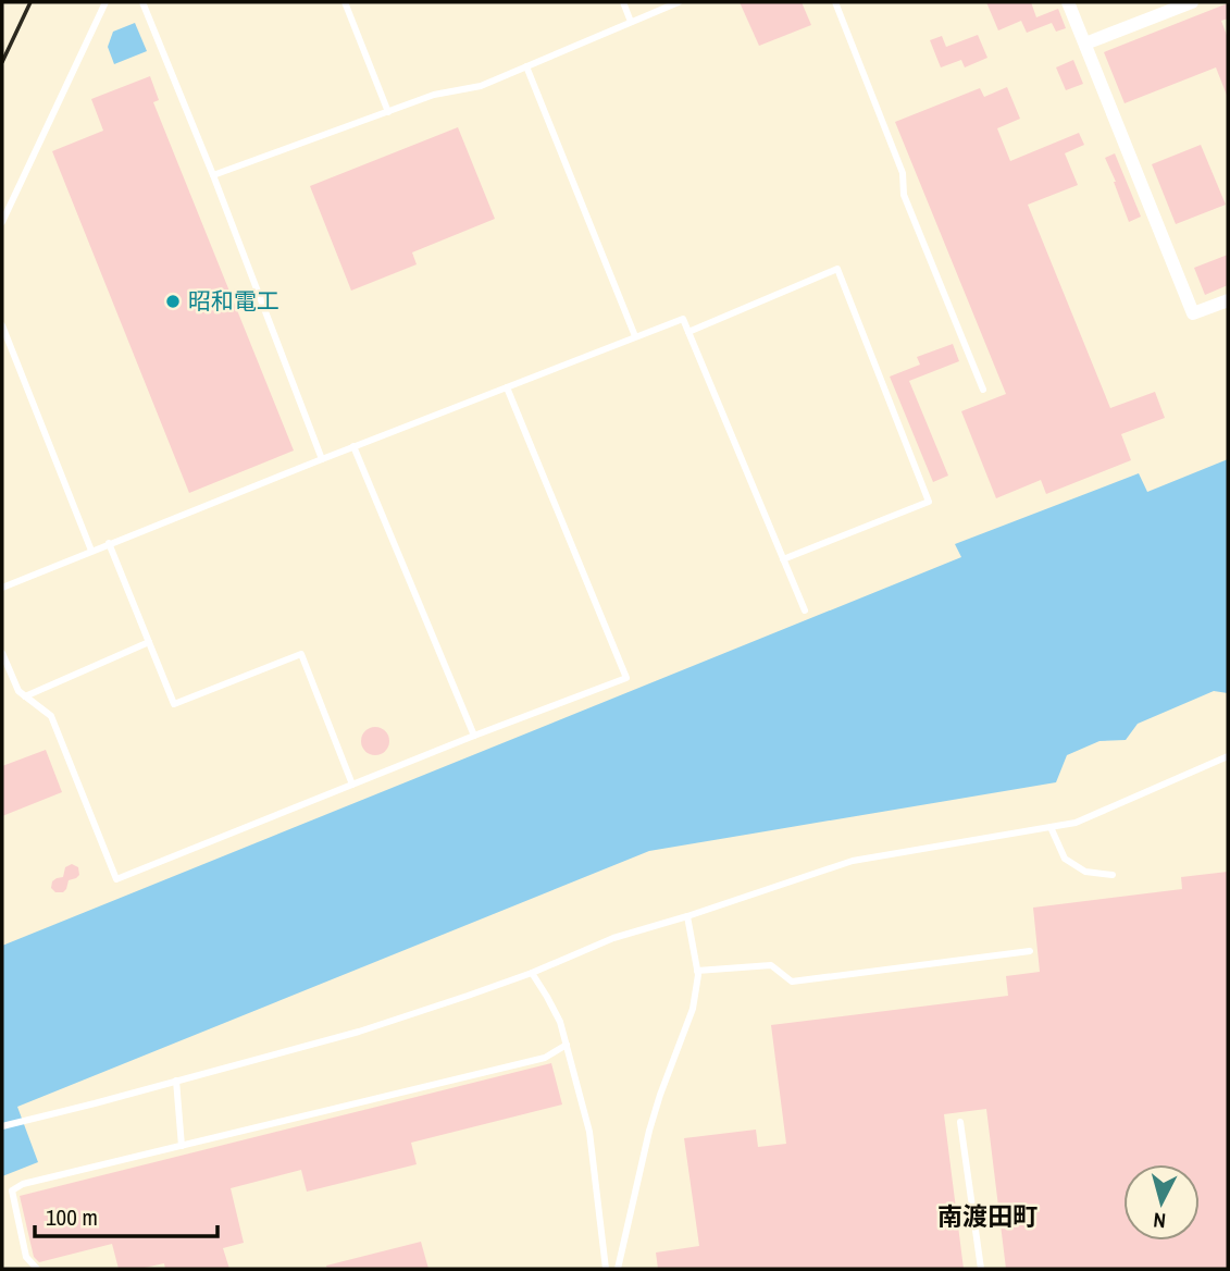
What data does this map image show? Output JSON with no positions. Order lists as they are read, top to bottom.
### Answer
{
  "districts": ["南渡田町"],
  "places": ["昭和電工"],
  "scale_bar": "100 m",
  "north": "bottom"
}
